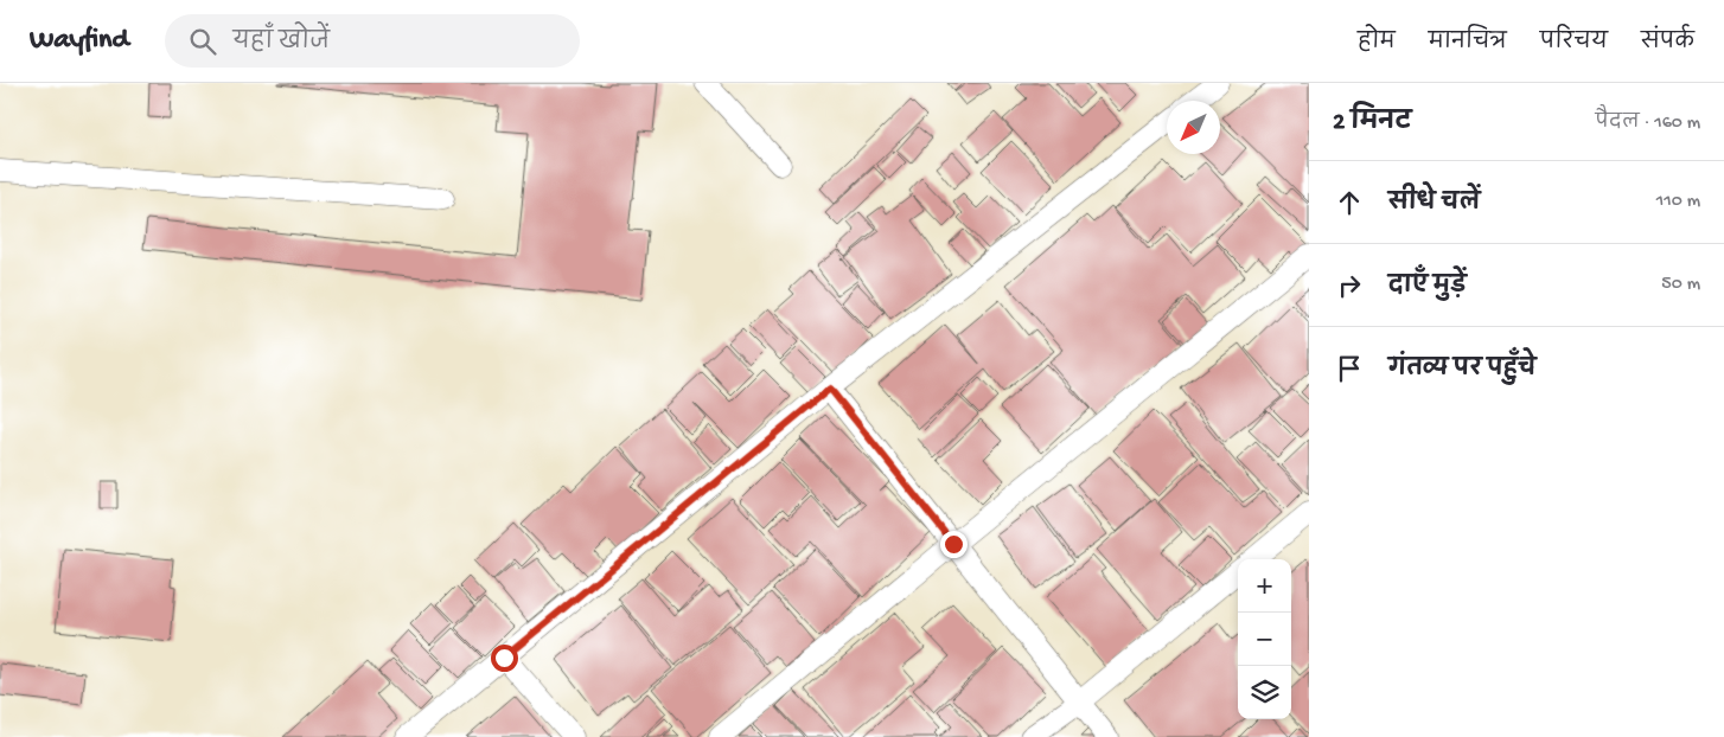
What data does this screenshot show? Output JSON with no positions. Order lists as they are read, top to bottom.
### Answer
{
  "north": "bottom left",
  "page": {
    "header": "Wayfind",
    "search": "यहाँ खोजें",
    "nav": [
      "होम",
      "मानचित्र",
      "परिचय",
      "संपर्क"
    ],
    "heading": ["2 मिनट", "पैदल · 160 m"],
    "list": [
      ["सीधे चलें", "110 m"],
      ["दाएँ मुड़ें", "50 m"],
      "गंतव्य पर पहुँचे"
    ],
    "map_buttons": ["+", "−"]
  }
}
